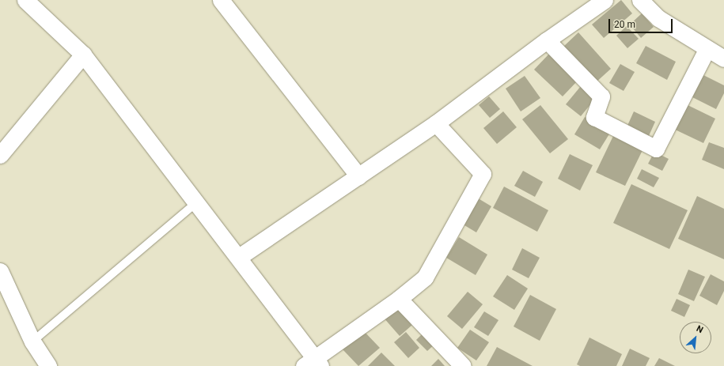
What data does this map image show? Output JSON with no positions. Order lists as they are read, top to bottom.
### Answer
{
  "scale_bar": "20 m",
  "north": "top right"
}
